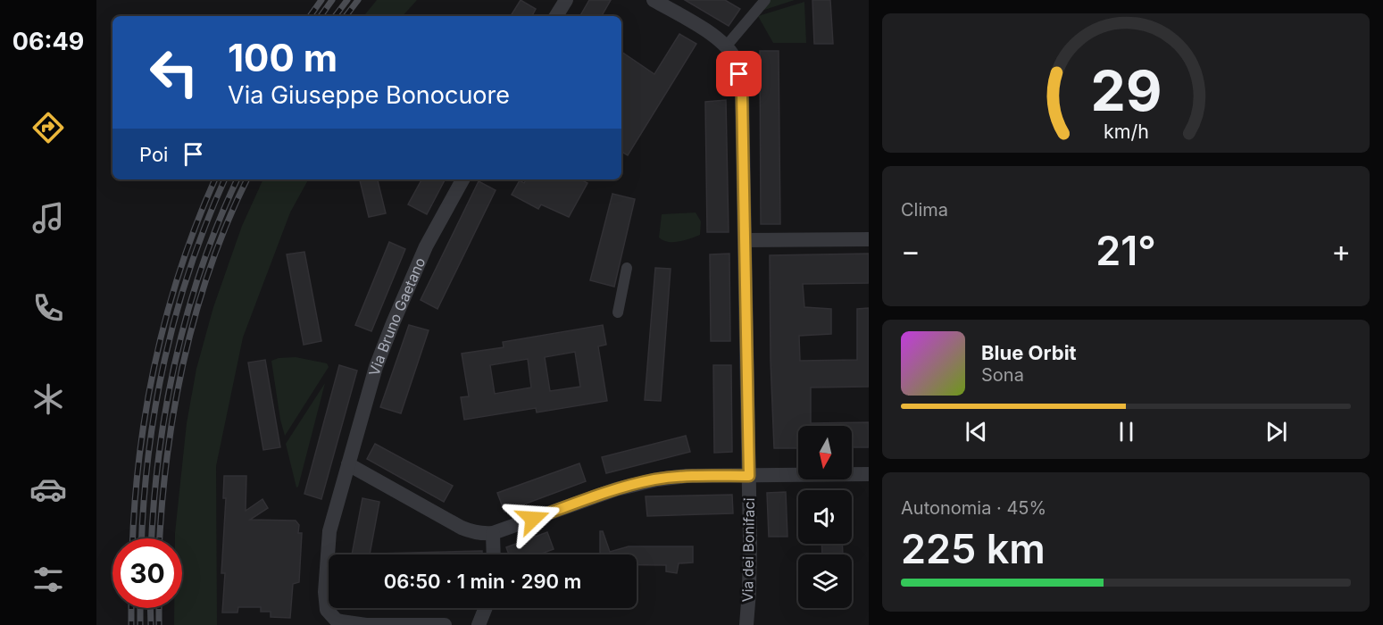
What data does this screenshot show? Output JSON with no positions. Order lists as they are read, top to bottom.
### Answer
{
  "streets": {
    "street": ["Via Bruno Gaetano", "Via dei Bonifaci"]
  },
  "north": "bottom",
  "page": {
    "tabs": "06:49",
    "turn": ["100 m", "Via Giuseppe Bonocuore"],
    "then": "Poi",
    "tile": [
      "Clima",
      ["Autonomia · 45%", "225 km"]
    ],
    "heat": ["−", "21°", "+"],
    "song": ["Blue Orbit", "Sona"],
    "limit": "30",
    "trip": "06:50 · 1 min · 290 m",
    "gauge": ["29", "km/h"]
  }
}
